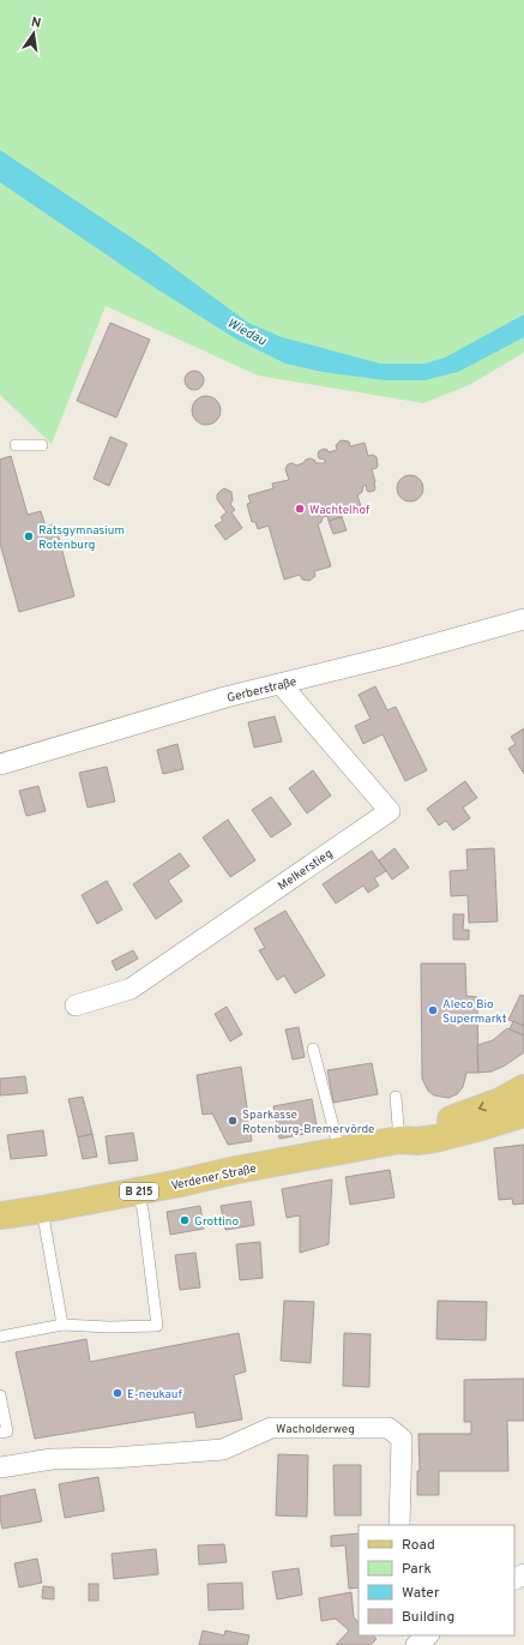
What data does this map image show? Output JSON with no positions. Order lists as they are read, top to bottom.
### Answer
{
  "streets": {
    "main road": ["Verdener Straße", "B 215"],
    "street": ["Gerberstraße", "Melkerstieg", "Wacholderweg"]
  },
  "crossings": [
    ["Gerberstraße", "Melkerstieg"]
  ],
  "water": ["Wiedau"],
  "places": [
    "Wachtelhof",
    "Ratsgymnasium Rotenburg",
    "Aleco Bio Supermarkt",
    "Sparkasse Rotenburg-Bremervörde",
    "Grottino",
    "E-neukauf"
  ],
  "legend": [
    "Road",
    "Park",
    "Water",
    "Building"
  ],
  "north": "top"
}
